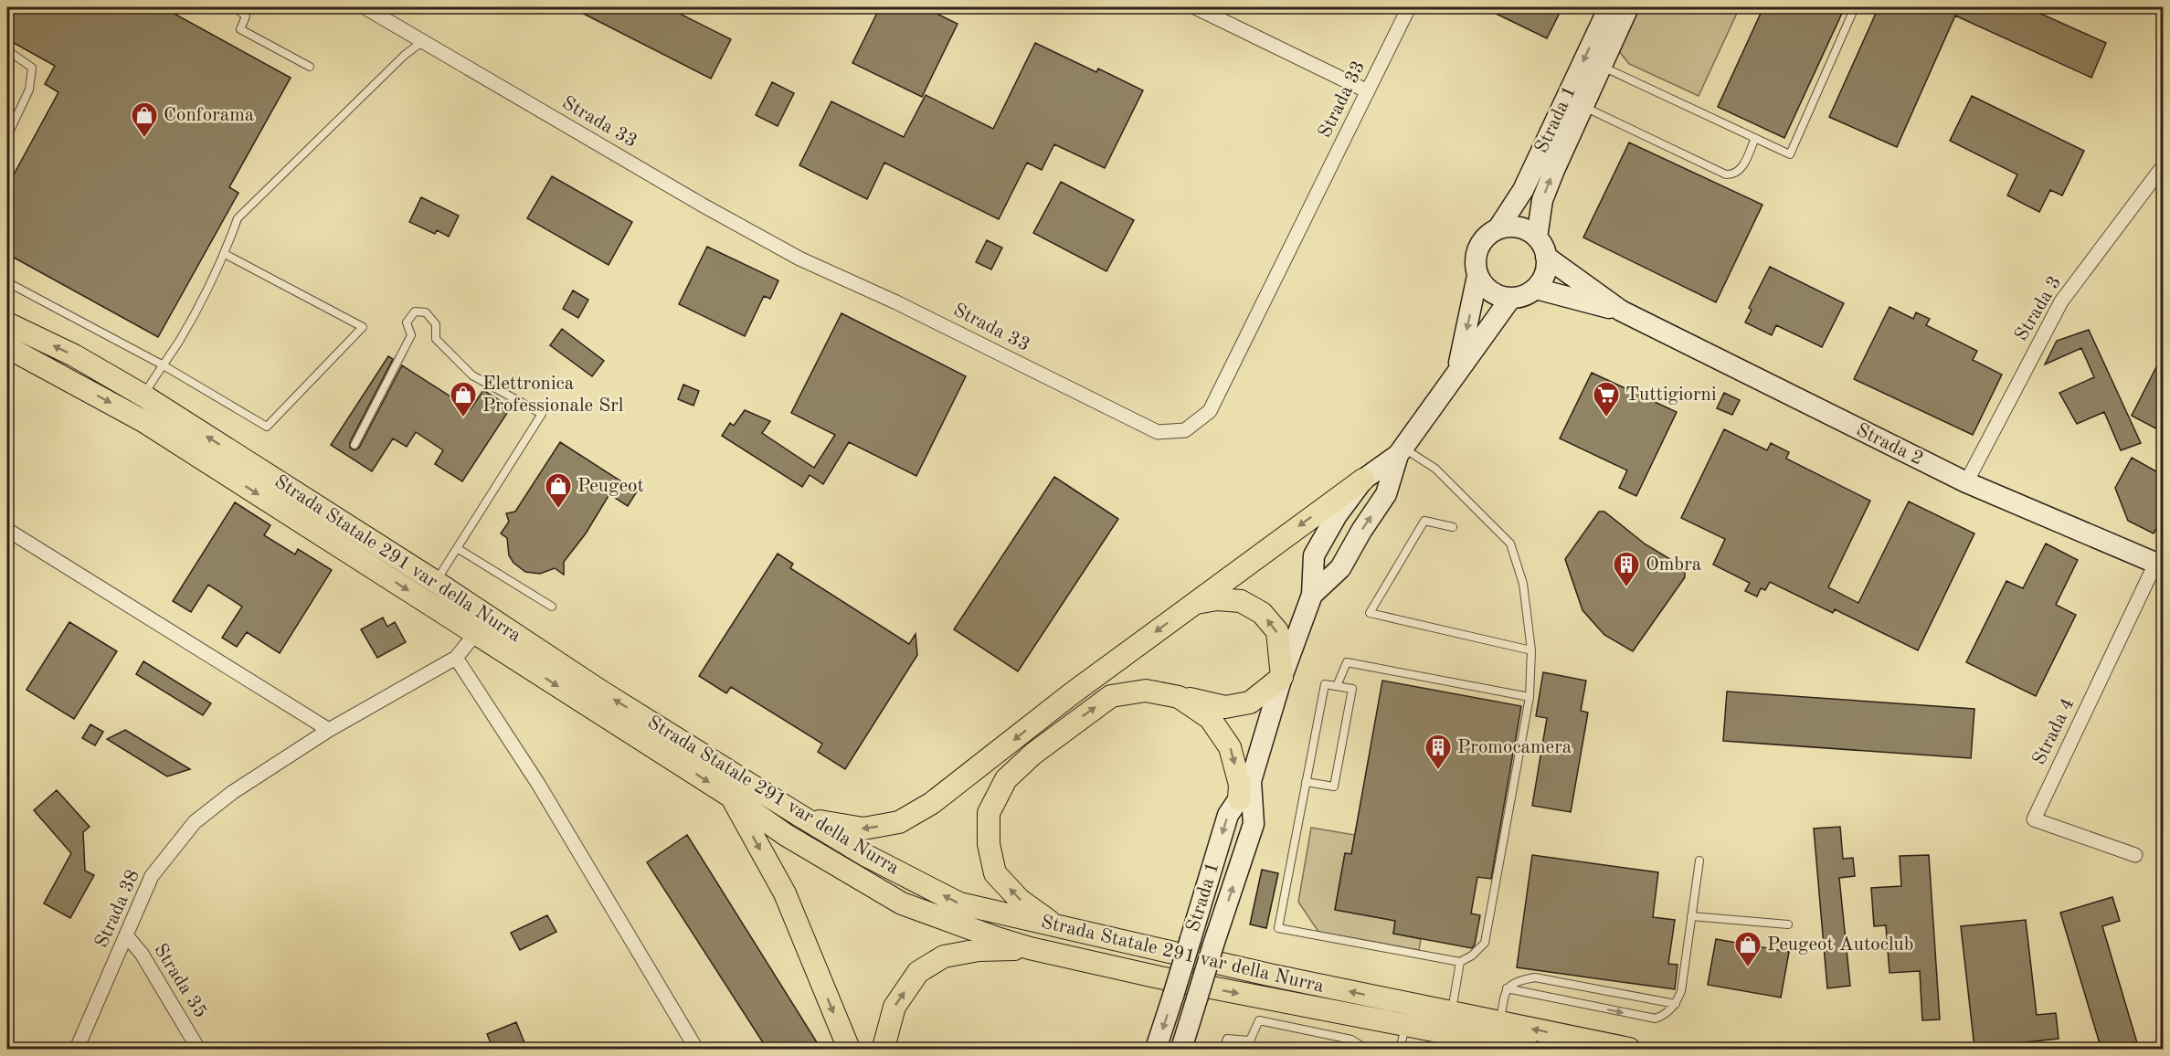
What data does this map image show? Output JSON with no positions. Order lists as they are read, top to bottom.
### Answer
{
  "streets": {
    "main road": ["Strada Statale 291 var della Nurra"],
    "street": [
      "Strada 33",
      "Strada 1",
      "Strada 3",
      "Strada 2",
      "Strada 4",
      "Strada 38",
      "Strada 35"
    ]
  },
  "crossings": [
    ["Strada 1", "Strada 2"],
    ["Strada 3", "Strada 2"],
    ["Strada 2", "Strada 4"],
    ["Strada Statale 291 var della Nurra", "Strada 38"],
    ["Strada 38", "Strada 35"]
  ],
  "places": {
    "shop": [
      "Conforama",
      "Elettronica Professionale Srl",
      "Peugeot",
      "Peugeot Autoclub"
    ],
    "supermarket": ["Tuttigiorni"],
    "building": ["Ombra", "Promocamera"]
  }
}
